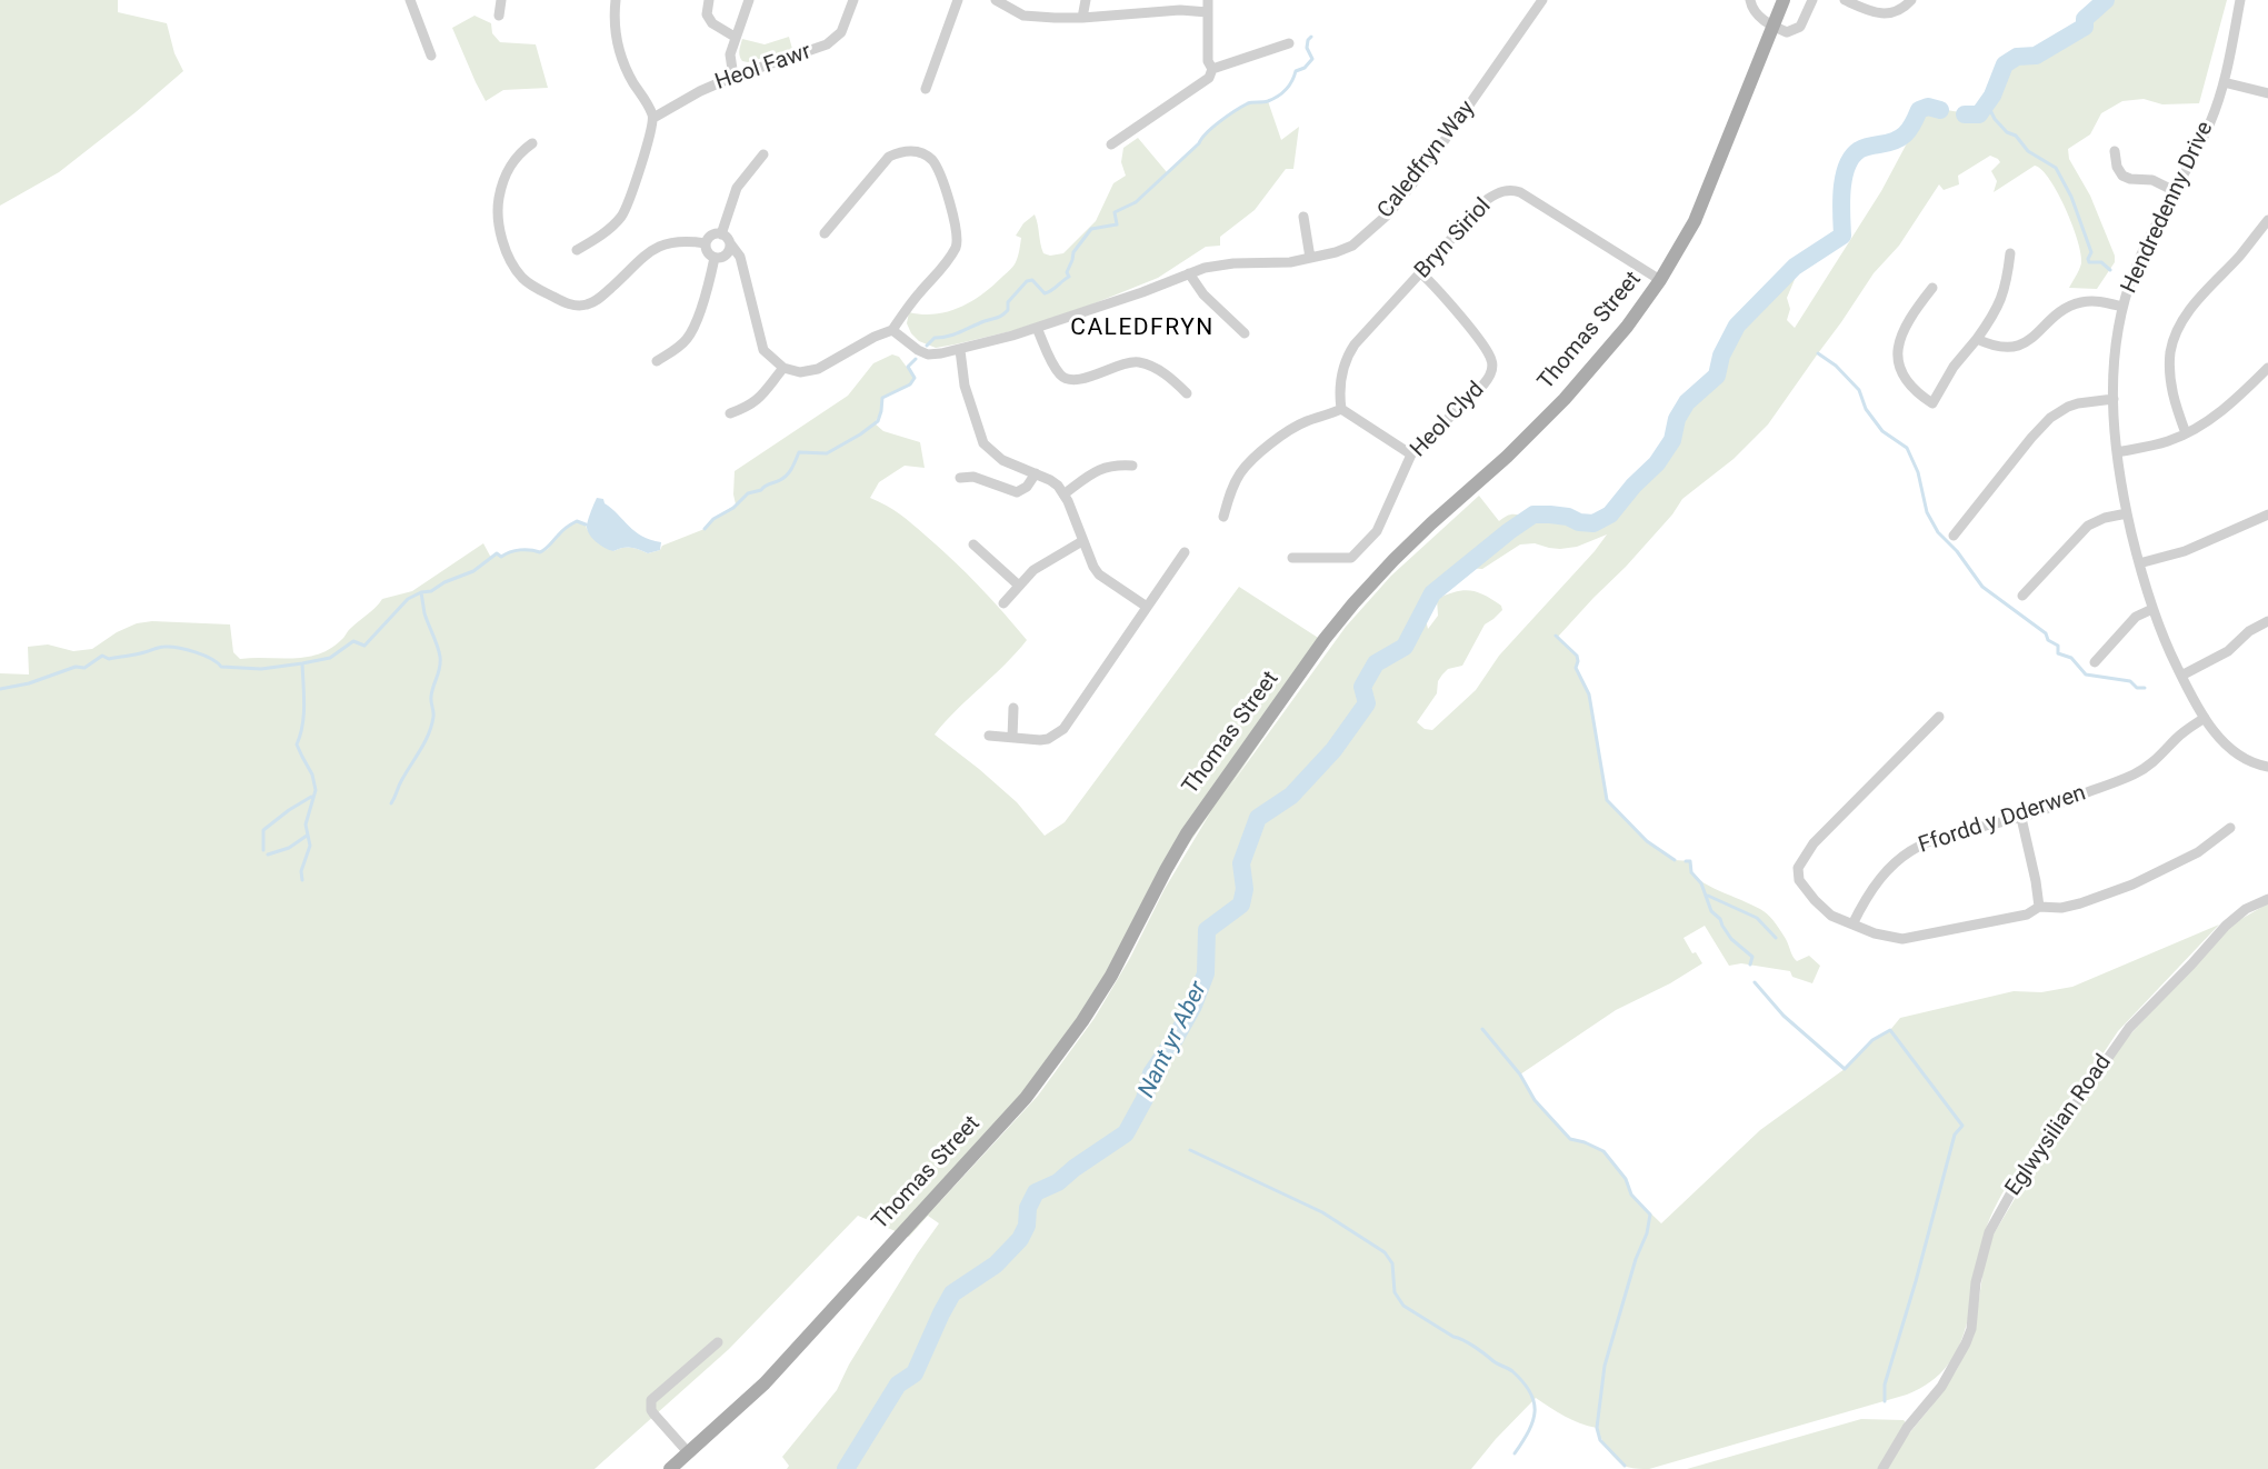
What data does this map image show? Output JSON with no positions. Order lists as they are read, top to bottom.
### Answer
{
  "streets": {
    "main road": ["Thomas Street"],
    "street": [
      "Heol Fawr",
      "Caledfryn Way",
      "Hendredenny Drive",
      "Bryn Siriol",
      "Heol Clyd",
      "Ffordd y Dderwen",
      "Eglwysilian Road"
    ]
  },
  "crossings": [
    ["Hendredenny Drive", "Ffordd y Dderwen"],
    ["Bryn Siriol", "Thomas Street"],
    ["Bryn Siriol", "Heol Clyd"]
  ],
  "districts": ["CALEDFRYN"],
  "water": ["Nant yr Aber"]
}
